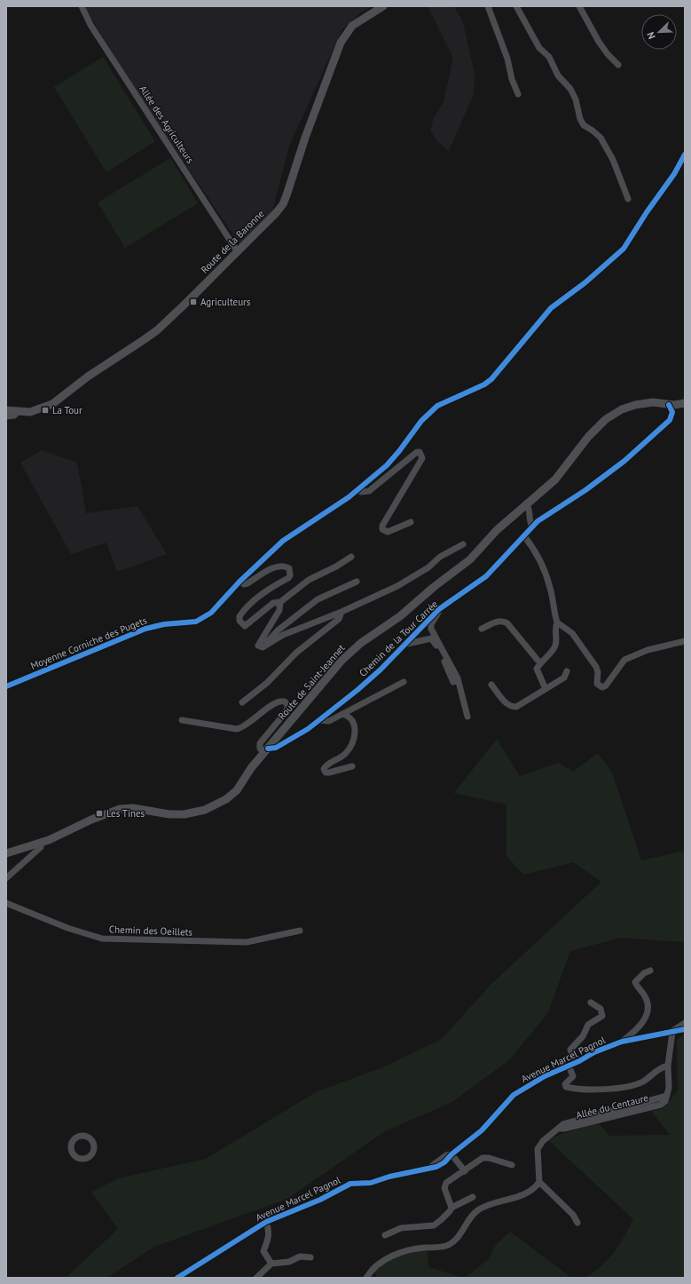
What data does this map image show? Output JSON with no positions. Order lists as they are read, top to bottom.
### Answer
{
  "streets": {
    "main road": ["Route de la Baronne", "Route de Saint-Jeannet"],
    "street": [
      "Allée des Agriculteurs",
      "Chemin de la Tour Carrée",
      "Moyenne Corniche des Pugets",
      "Chemin des Oeillets",
      "Avenue Marcel Pagnol",
      "Allée du Centaure"
    ]
  },
  "crossings": [
    ["Allée des Agriculteurs", "Route de la Baronne"],
    ["Chemin de la Tour Carrée", "Route de Saint-Jeannet"],
    ["Avenue Marcel Pagnol", "Allée du Centaure"]
  ],
  "places": {
    "transit": ["Agriculteurs", "La Tour", "Les Tines"]
  },
  "north": "bottom left"
}
